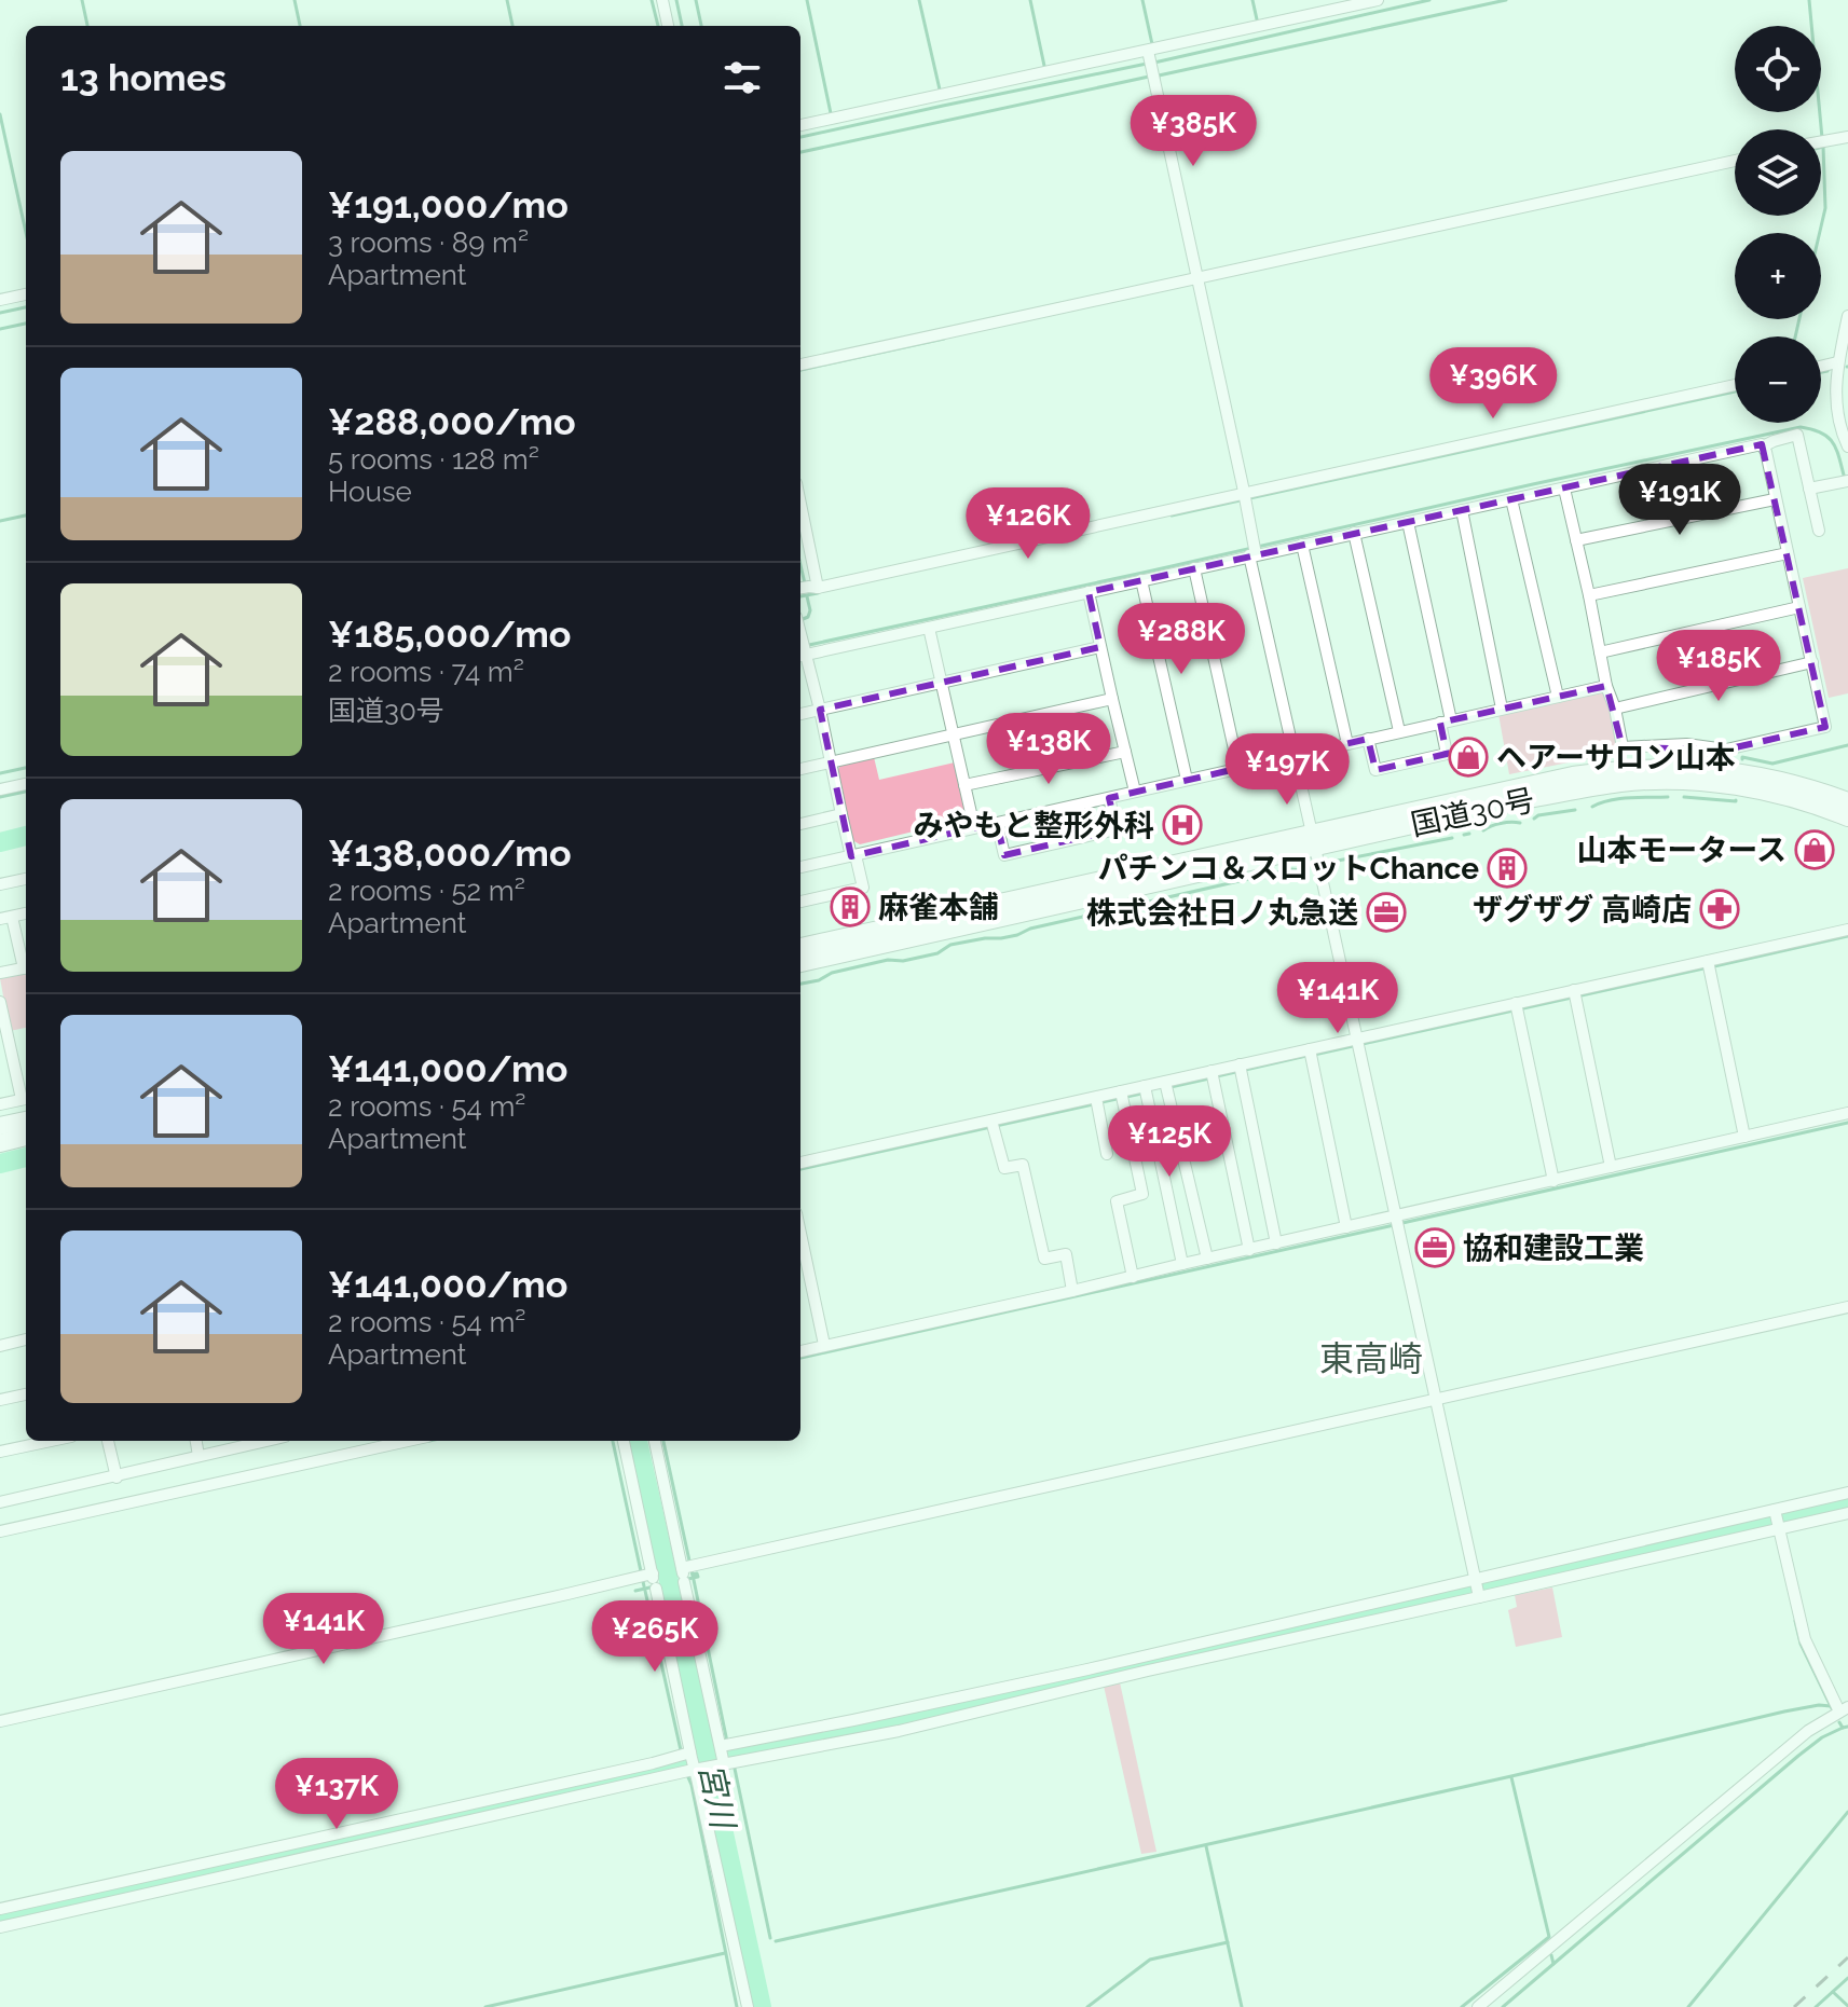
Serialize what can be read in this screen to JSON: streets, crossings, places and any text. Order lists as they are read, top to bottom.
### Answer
{
  "streets": {
    "highway": ["国道30号"]
  },
  "districts": ["東高崎"],
  "water": ["宮川"],
  "places": {
    "shop": ["ヘアーサロン山本", "山本モータース"],
    "hospital": ["みやもと整形外科"],
    "building": ["パチンコ＆スロットChance", "麻雀本舗"],
    "pharmacy": ["ザグザグ 高崎店"],
    "office": ["株式会社日ノ丸急送", "協和建設工業"]
  },
  "page": {
    "map_buttons": ["+", "−"],
    "heading": "13 homes",
    "price": [
      "¥385K",
      "¥396K",
      "¥191K",
      "¥126K",
      "¥288K",
      "¥185K",
      "¥138K",
      "¥197K",
      "¥141K",
      "¥125K",
      "¥141K",
      "¥265K",
      "¥137K"
    ],
    "list": [
      {
        "name": "¥191,000/mo",
        "note": "3 rooms · 89 m² · Apartment"
      },
      {
        "name": "¥288,000/mo",
        "note": "5 rooms · 128 m² · House"
      },
      {
        "name": "¥185,000/mo",
        "note": "2 rooms · 74 m² · 国道30号"
      },
      {
        "name": "¥138,000/mo",
        "note": "2 rooms · 52 m² · Apartment"
      },
      {
        "name": "¥141,000/mo",
        "note": "2 rooms · 54 m² · Apartment"
      },
      {
        "name": "¥141,000/mo",
        "note": "2 rooms · 54 m² · Apartment"
      }
    ]
  }
}
